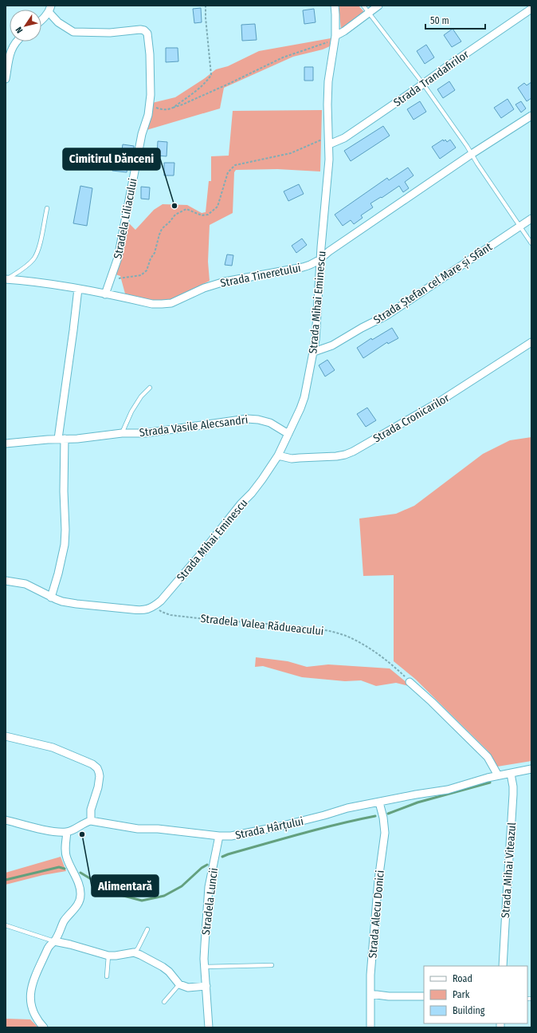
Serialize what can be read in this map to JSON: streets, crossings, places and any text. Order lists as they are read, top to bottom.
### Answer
{
  "streets": {
    "street": [
      "Strada Trandafirilor",
      "Stradela Liliacului",
      "Strada Tineretului",
      "Strada Ștefan cel Mare și Sfânt",
      "Strada Mihai Eminescu",
      "Strada Cronicarilor",
      "Strada Vasile Alecsandri",
      "Strada Hârțului",
      "Strada Mihai Viteazul",
      "Stradela Luncii",
      "Strada Alecu Donici"
    ],
    "path": ["Stradela Valea Rădueacului"]
  },
  "crossings": [
    ["Strada Trandafirilor", "Strada Mihai Eminescu"],
    ["Stradela Liliacului", "Strada Tineretului"],
    ["Strada Tineretului", "Strada Mihai Eminescu"],
    ["Strada Ștefan cel Mare și Sfânt", "Strada Mihai Eminescu"],
    ["Strada Mihai Eminescu", "Strada Cronicarilor"],
    ["Strada Mihai Eminescu", "Strada Vasile Alecsandri"],
    ["Strada Mihai Eminescu", "Stradela Valea Rădueacului"],
    ["Strada Hârțului", "Strada Mihai Viteazul"],
    ["Strada Hârțului", "Stradela Luncii"],
    ["Strada Hârțului", "Strada Alecu Donici"]
  ],
  "places": ["Cimitirul Dănceni", "Alimentară"],
  "legend": ["Road", "Park", "Building"],
  "scale_bar": "50 m",
  "north": "bottom left"
}
